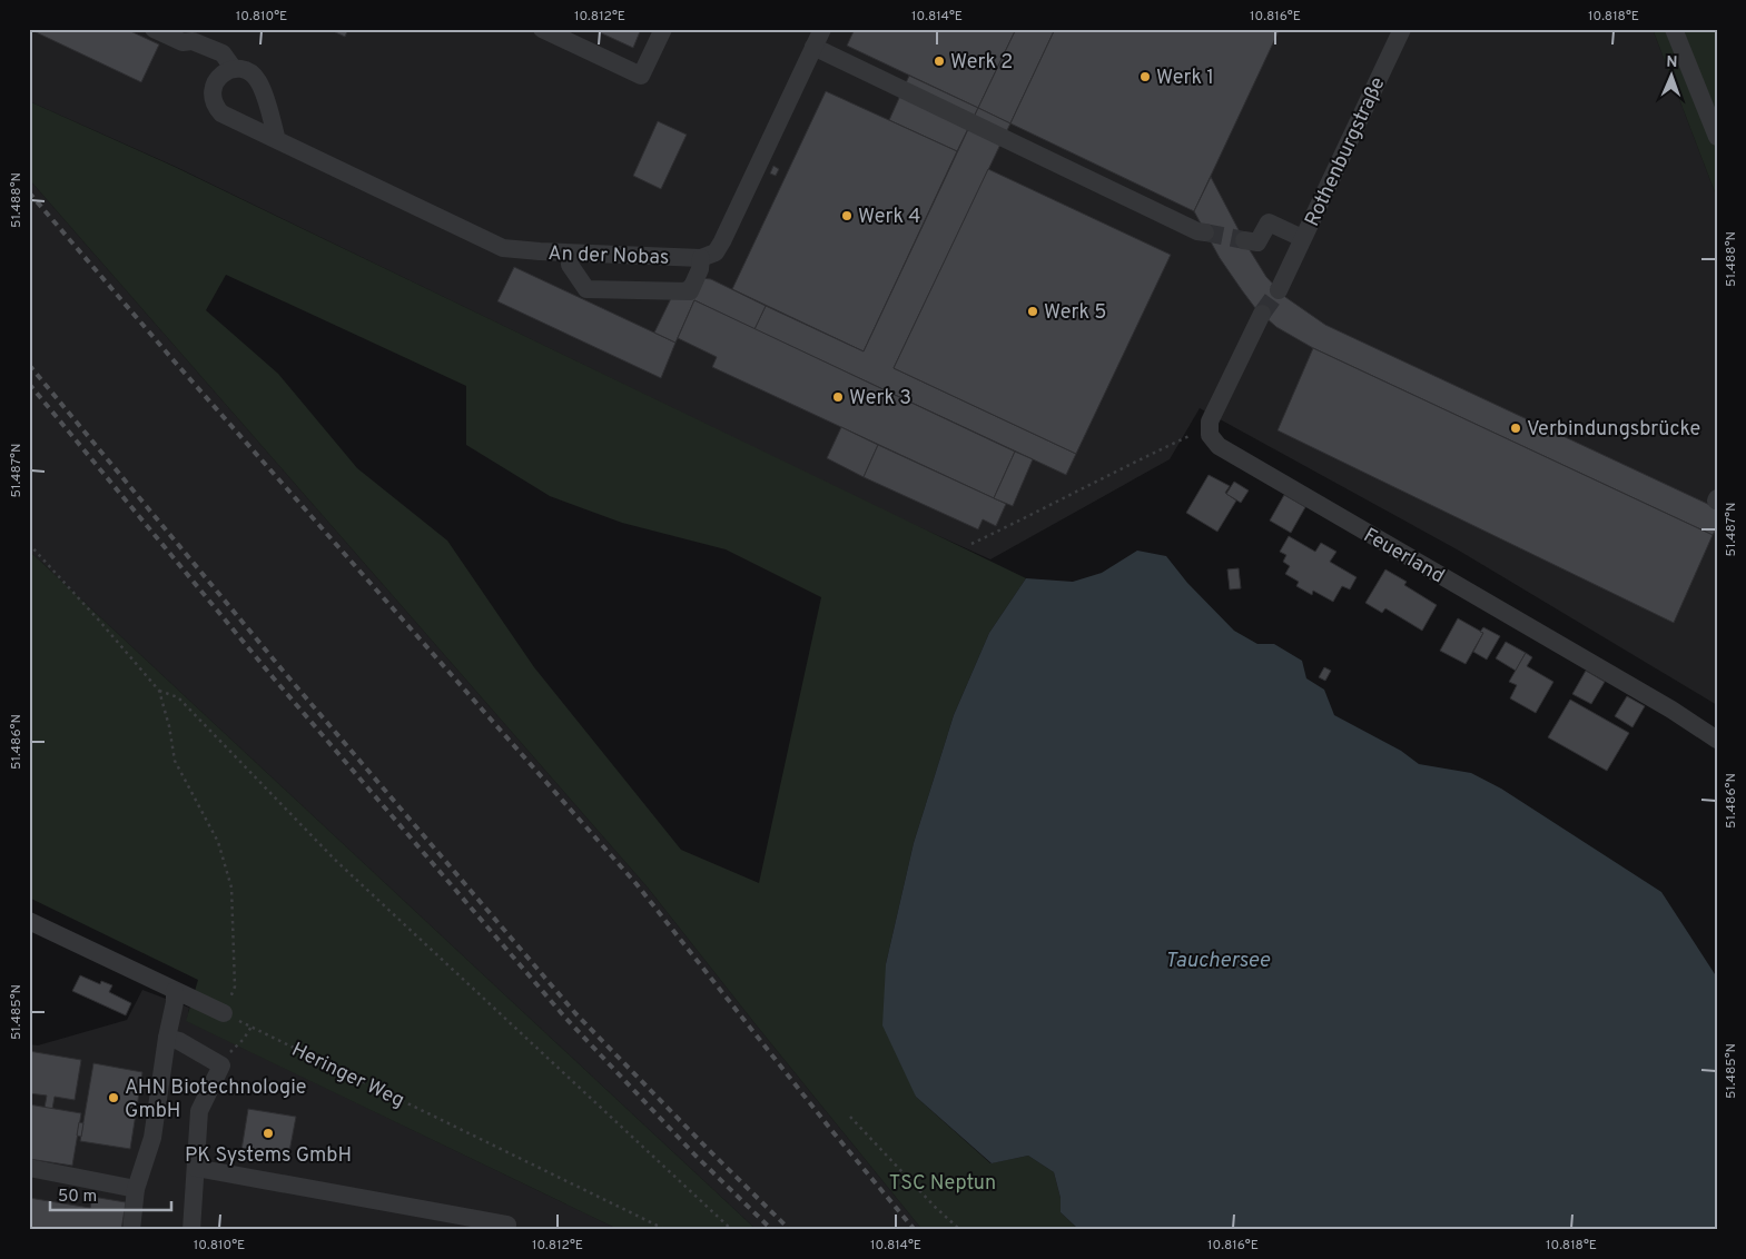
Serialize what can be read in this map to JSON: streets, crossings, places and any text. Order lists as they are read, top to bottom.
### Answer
{
  "streets": {
    "street": ["Rothenburgstraße", "An der Nobas", "Feuerland"],
    "path": ["Heringer Weg"]
  },
  "water": ["Tauchersee"],
  "parks": ["TSC Neptun"],
  "places": [
    "Werk 2",
    "Werk 1",
    "Werk 4",
    "Werk 5",
    "Werk 3",
    "Verbindungsbrücke",
    "AHN Biotechnologie GmbH",
    "PK Systems GmbH"
  ],
  "scale_bar": "50 m",
  "north": "top",
  "coordinates": [
    "10.810°E",
    "10.812°E",
    "10.814°E",
    "10.816°E",
    "10.818°E",
    "51.488°N",
    "51.487°N",
    "51.486°N",
    "51.485°N"
  ]
}
